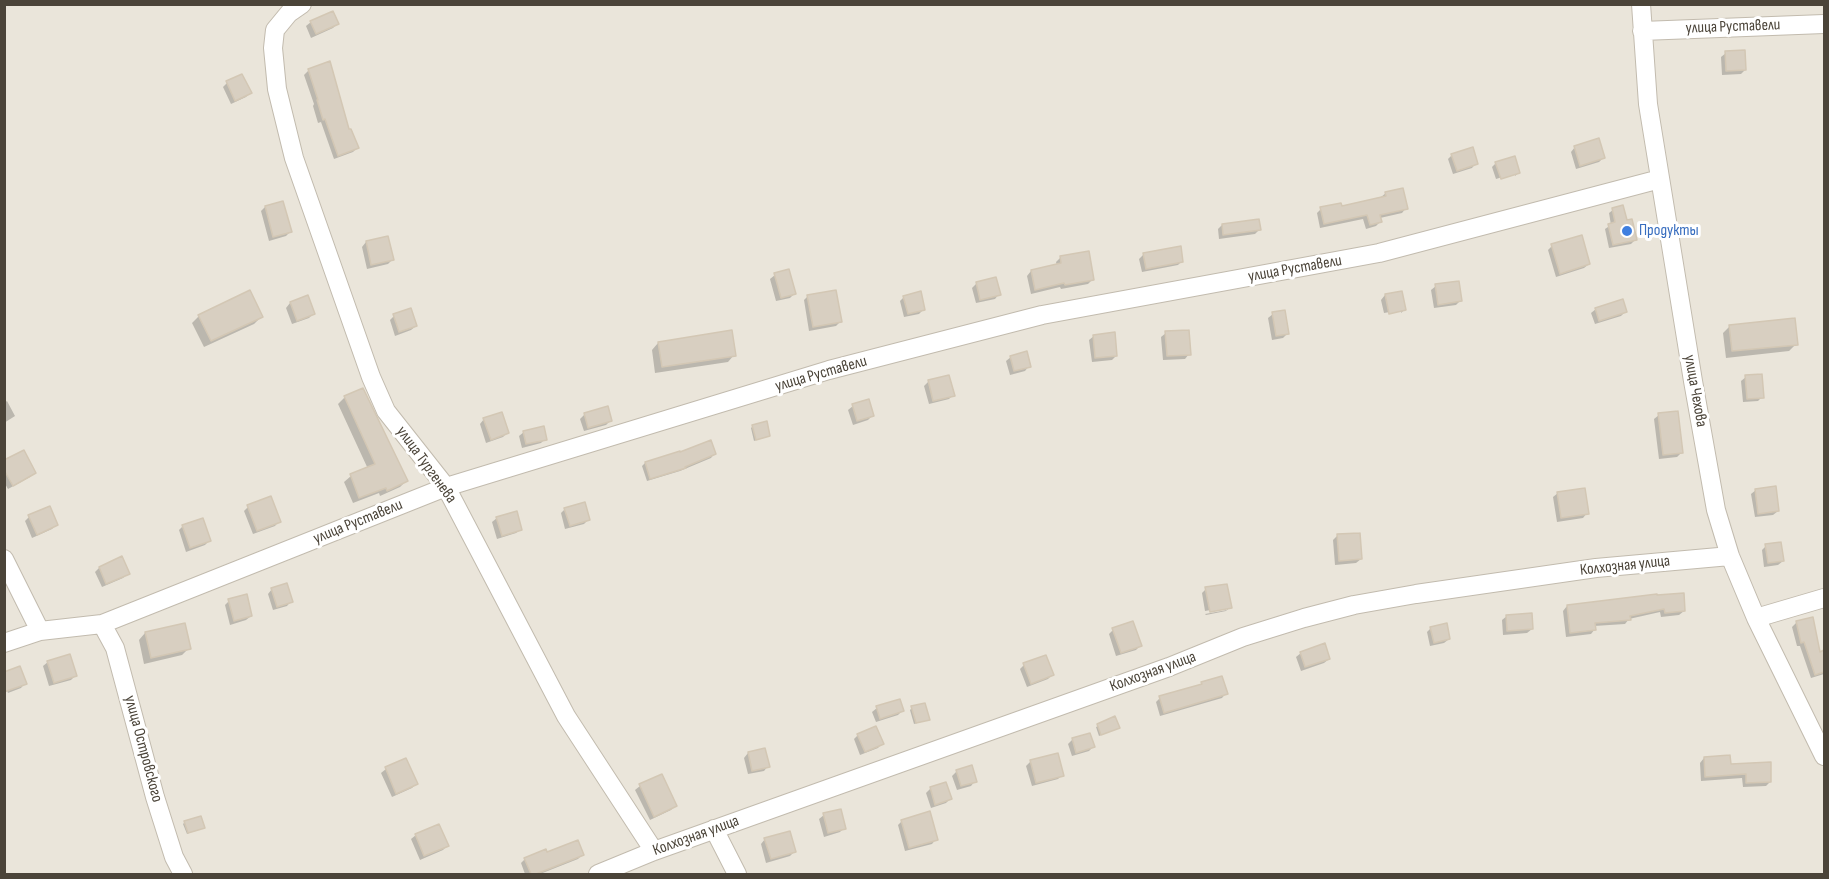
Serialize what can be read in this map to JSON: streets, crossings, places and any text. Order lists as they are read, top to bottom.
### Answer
{
  "streets": {
    "street": [
      "улица Руставели",
      "улица Чехова",
      "улица Тургенева",
      "Колхозная улица",
      "улица Островского"
    ]
  },
  "crossings": [
    ["улица Руставели", "улица Чехова"],
    ["улица Руставели", "улица Тургенева"],
    ["улица Руставели", "улица Островского"],
    ["улица Чехова", "Колхозная улица"],
    ["улица Тургенева", "Колхозная улица"]
  ],
  "places": ["Продукты"]
}
